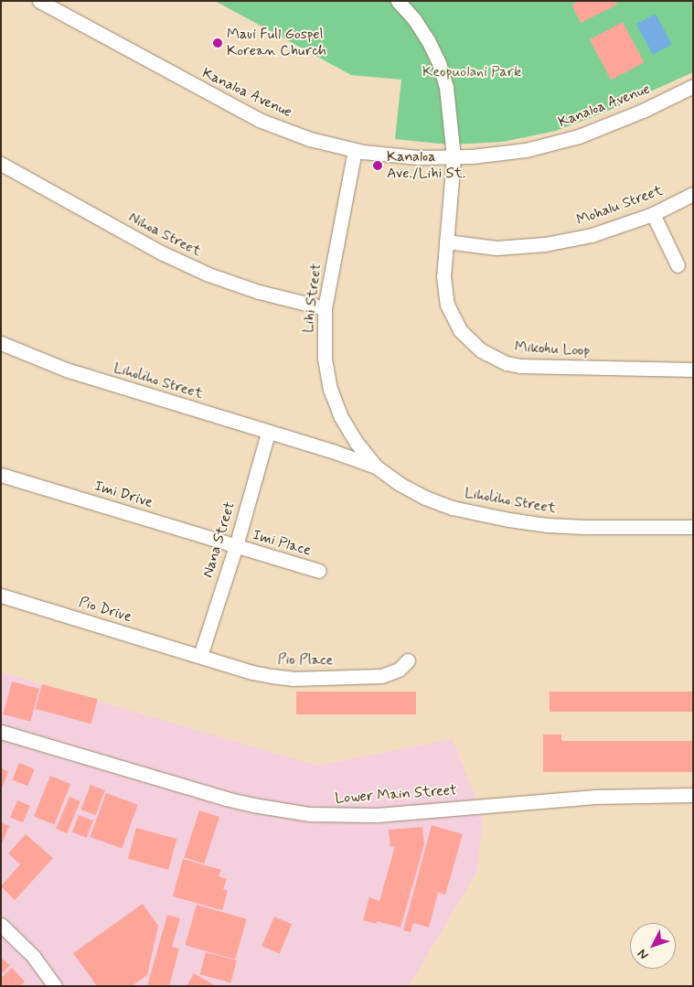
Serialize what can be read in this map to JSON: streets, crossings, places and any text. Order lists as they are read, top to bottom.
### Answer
{
  "streets": {
    "street": [
      "Kanaloa Avenue",
      "Mohalu Street",
      "Nihoa Street",
      "Lihi Street",
      "Mikohu Loop",
      "Liholiho Street",
      "Imi Drive",
      "Nana Street",
      "Imi Place",
      "Pio Drive",
      "Pio Place",
      "Lower Main Street"
    ]
  },
  "crossings": [
    ["Kanaloa Avenue", "Lihi Street"],
    ["Kanaloa Avenue", "Mikohu Loop"],
    ["Mohalu Street", "Mikohu Loop"],
    ["Nihoa Street", "Lihi Street"],
    ["Lihi Street", "Liholiho Street"],
    ["Liholiho Street", "Nana Street"],
    ["Imi Drive", "Nana Street"],
    ["Imi Drive", "Imi Place"],
    ["Nana Street", "Imi Place"],
    ["Nana Street", "Pio Drive"],
    ["Nana Street", "Pio Place"],
    ["Pio Drive", "Pio Place"]
  ],
  "parks": ["Keopuolani Park"],
  "places": ["Maui Full Gospel Korean Church", "Kanaloa Ave./Lihi St."],
  "north": "bottom left"
}
